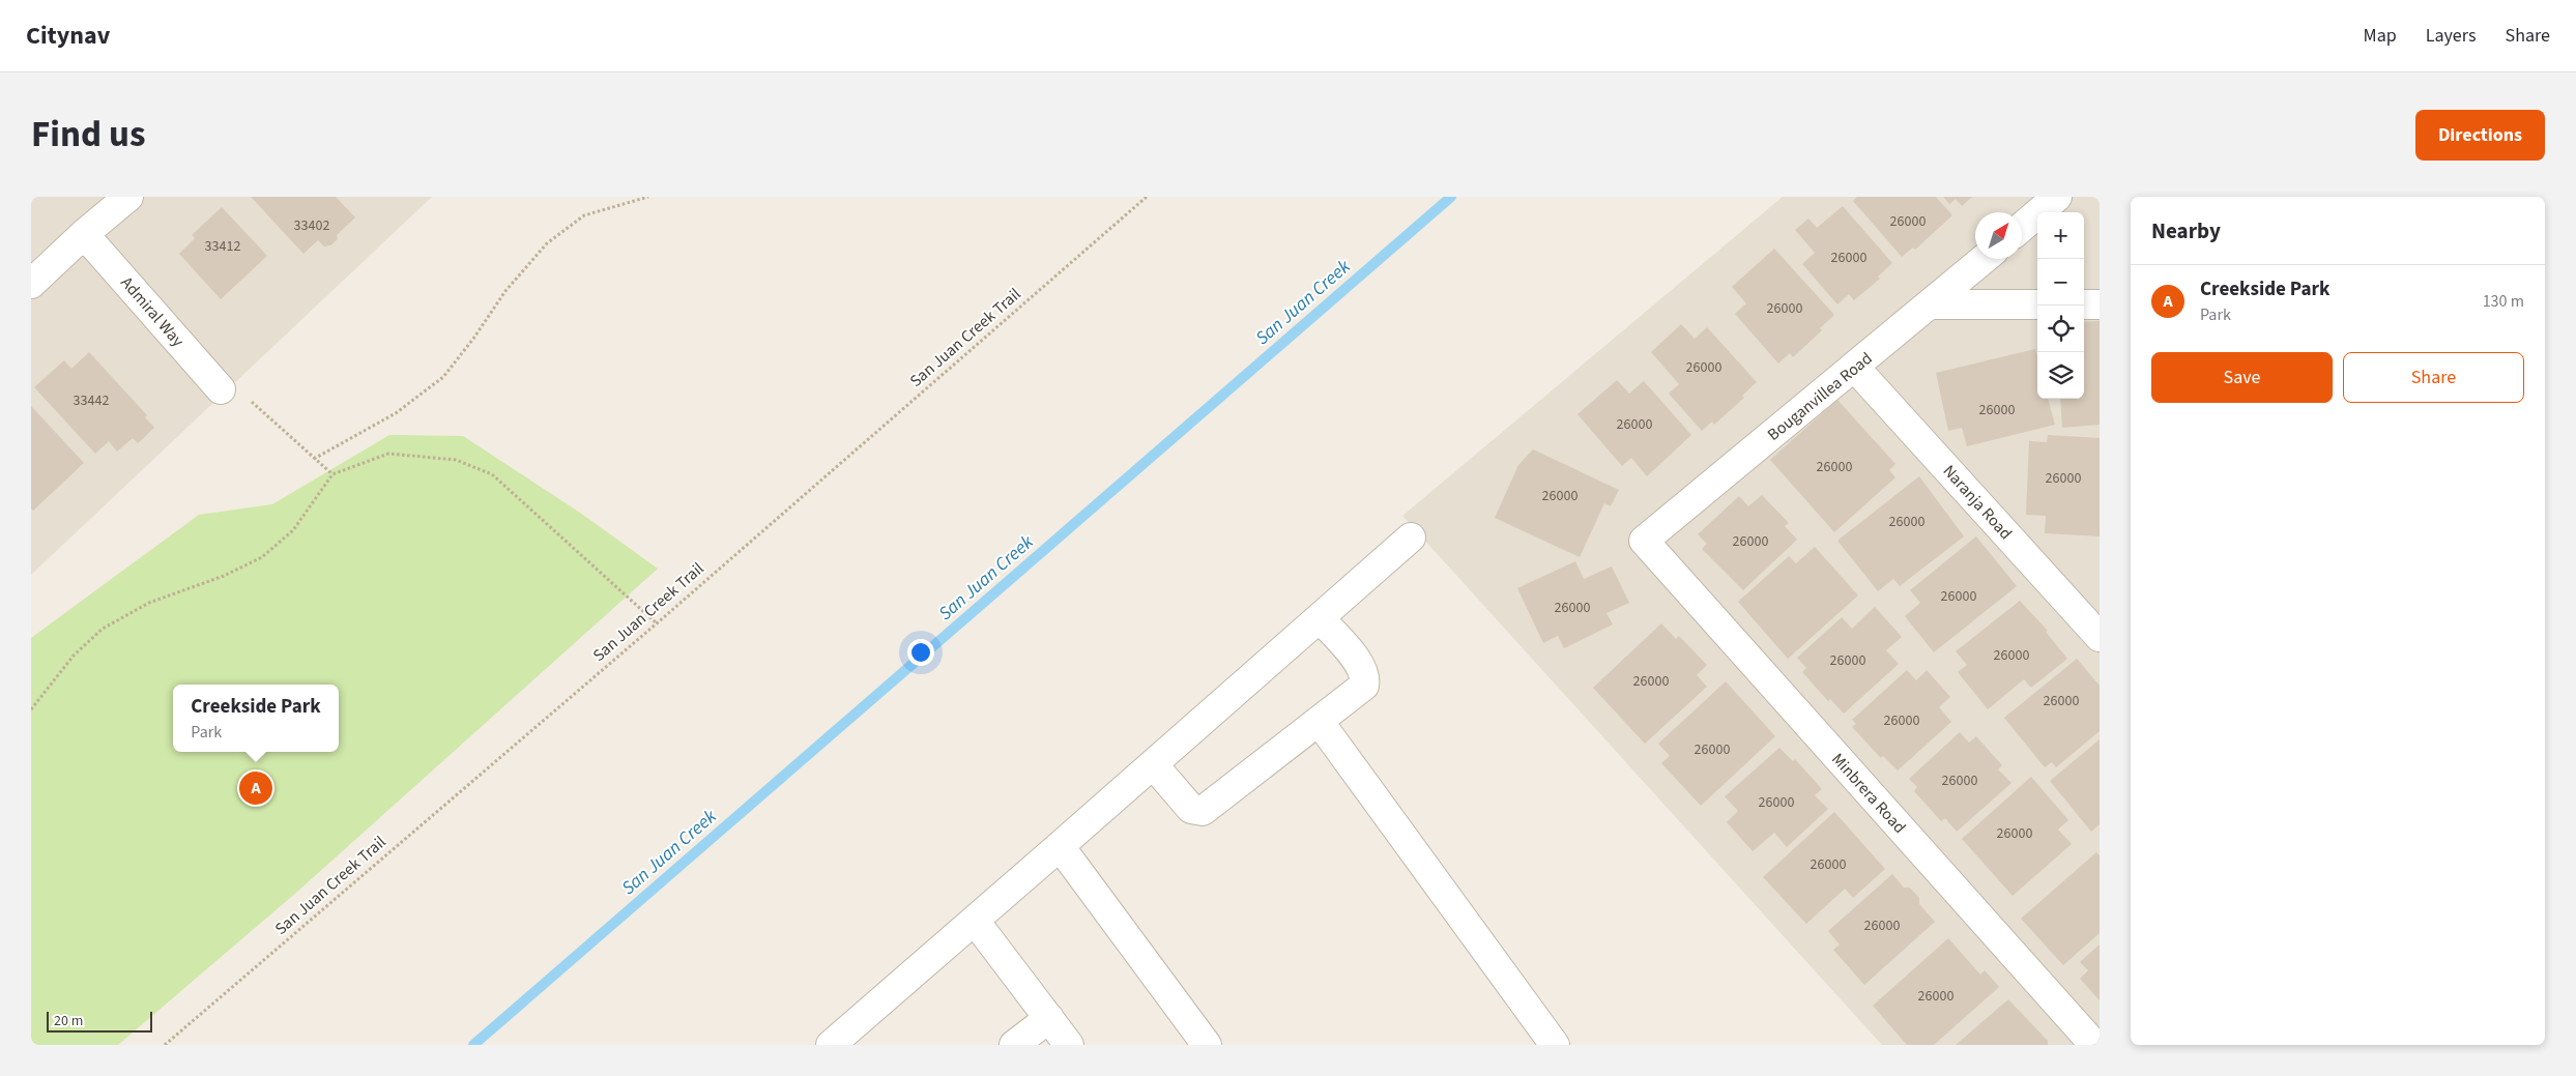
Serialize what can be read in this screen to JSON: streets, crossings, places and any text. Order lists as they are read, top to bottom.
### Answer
{
  "streets": {
    "street": [
      "Admiral Way",
      "Bouganvillea Road",
      "Naranja Road",
      "Minbrera Road"
    ],
    "path": ["San Juan Creek Trail"]
  },
  "crossings": [
    ["Bouganvillea Road", "Naranja Road"],
    ["Bouganvillea Road", "Minbrera Road"]
  ],
  "water": ["San Juan Creek"],
  "house_numbers": [
    "26000",
    "33402",
    "33412",
    "26000",
    "26000",
    "26000",
    "33442",
    "26000",
    "26000",
    "26000",
    "26000",
    "26000",
    "26000",
    "26000",
    "26000",
    "26000",
    "26000",
    "26000",
    "26000",
    "26000",
    "26000",
    "26000",
    "26000",
    "26000",
    "26000",
    "26000",
    "26000",
    "26000"
  ],
  "scale_bar": "20 m",
  "north": "top right",
  "page": {
    "header": "Citynav",
    "nav": ["Map", "Layers", "Share"],
    "title": "Find us",
    "buttons": [
      "Directions",
      ["Save", "Share"]
    ],
    "heading": "Nearby",
    "map_buttons": ["+", "−"],
    "list": [
      {
        "mark": "A",
        "name": "Creekside Park",
        "note": "Park",
        "value": "130 m"
      }
    ],
    "popup": ["Creekside Park", "Park"],
    "pins": "A",
    "scale": "20 m"
  }
}
